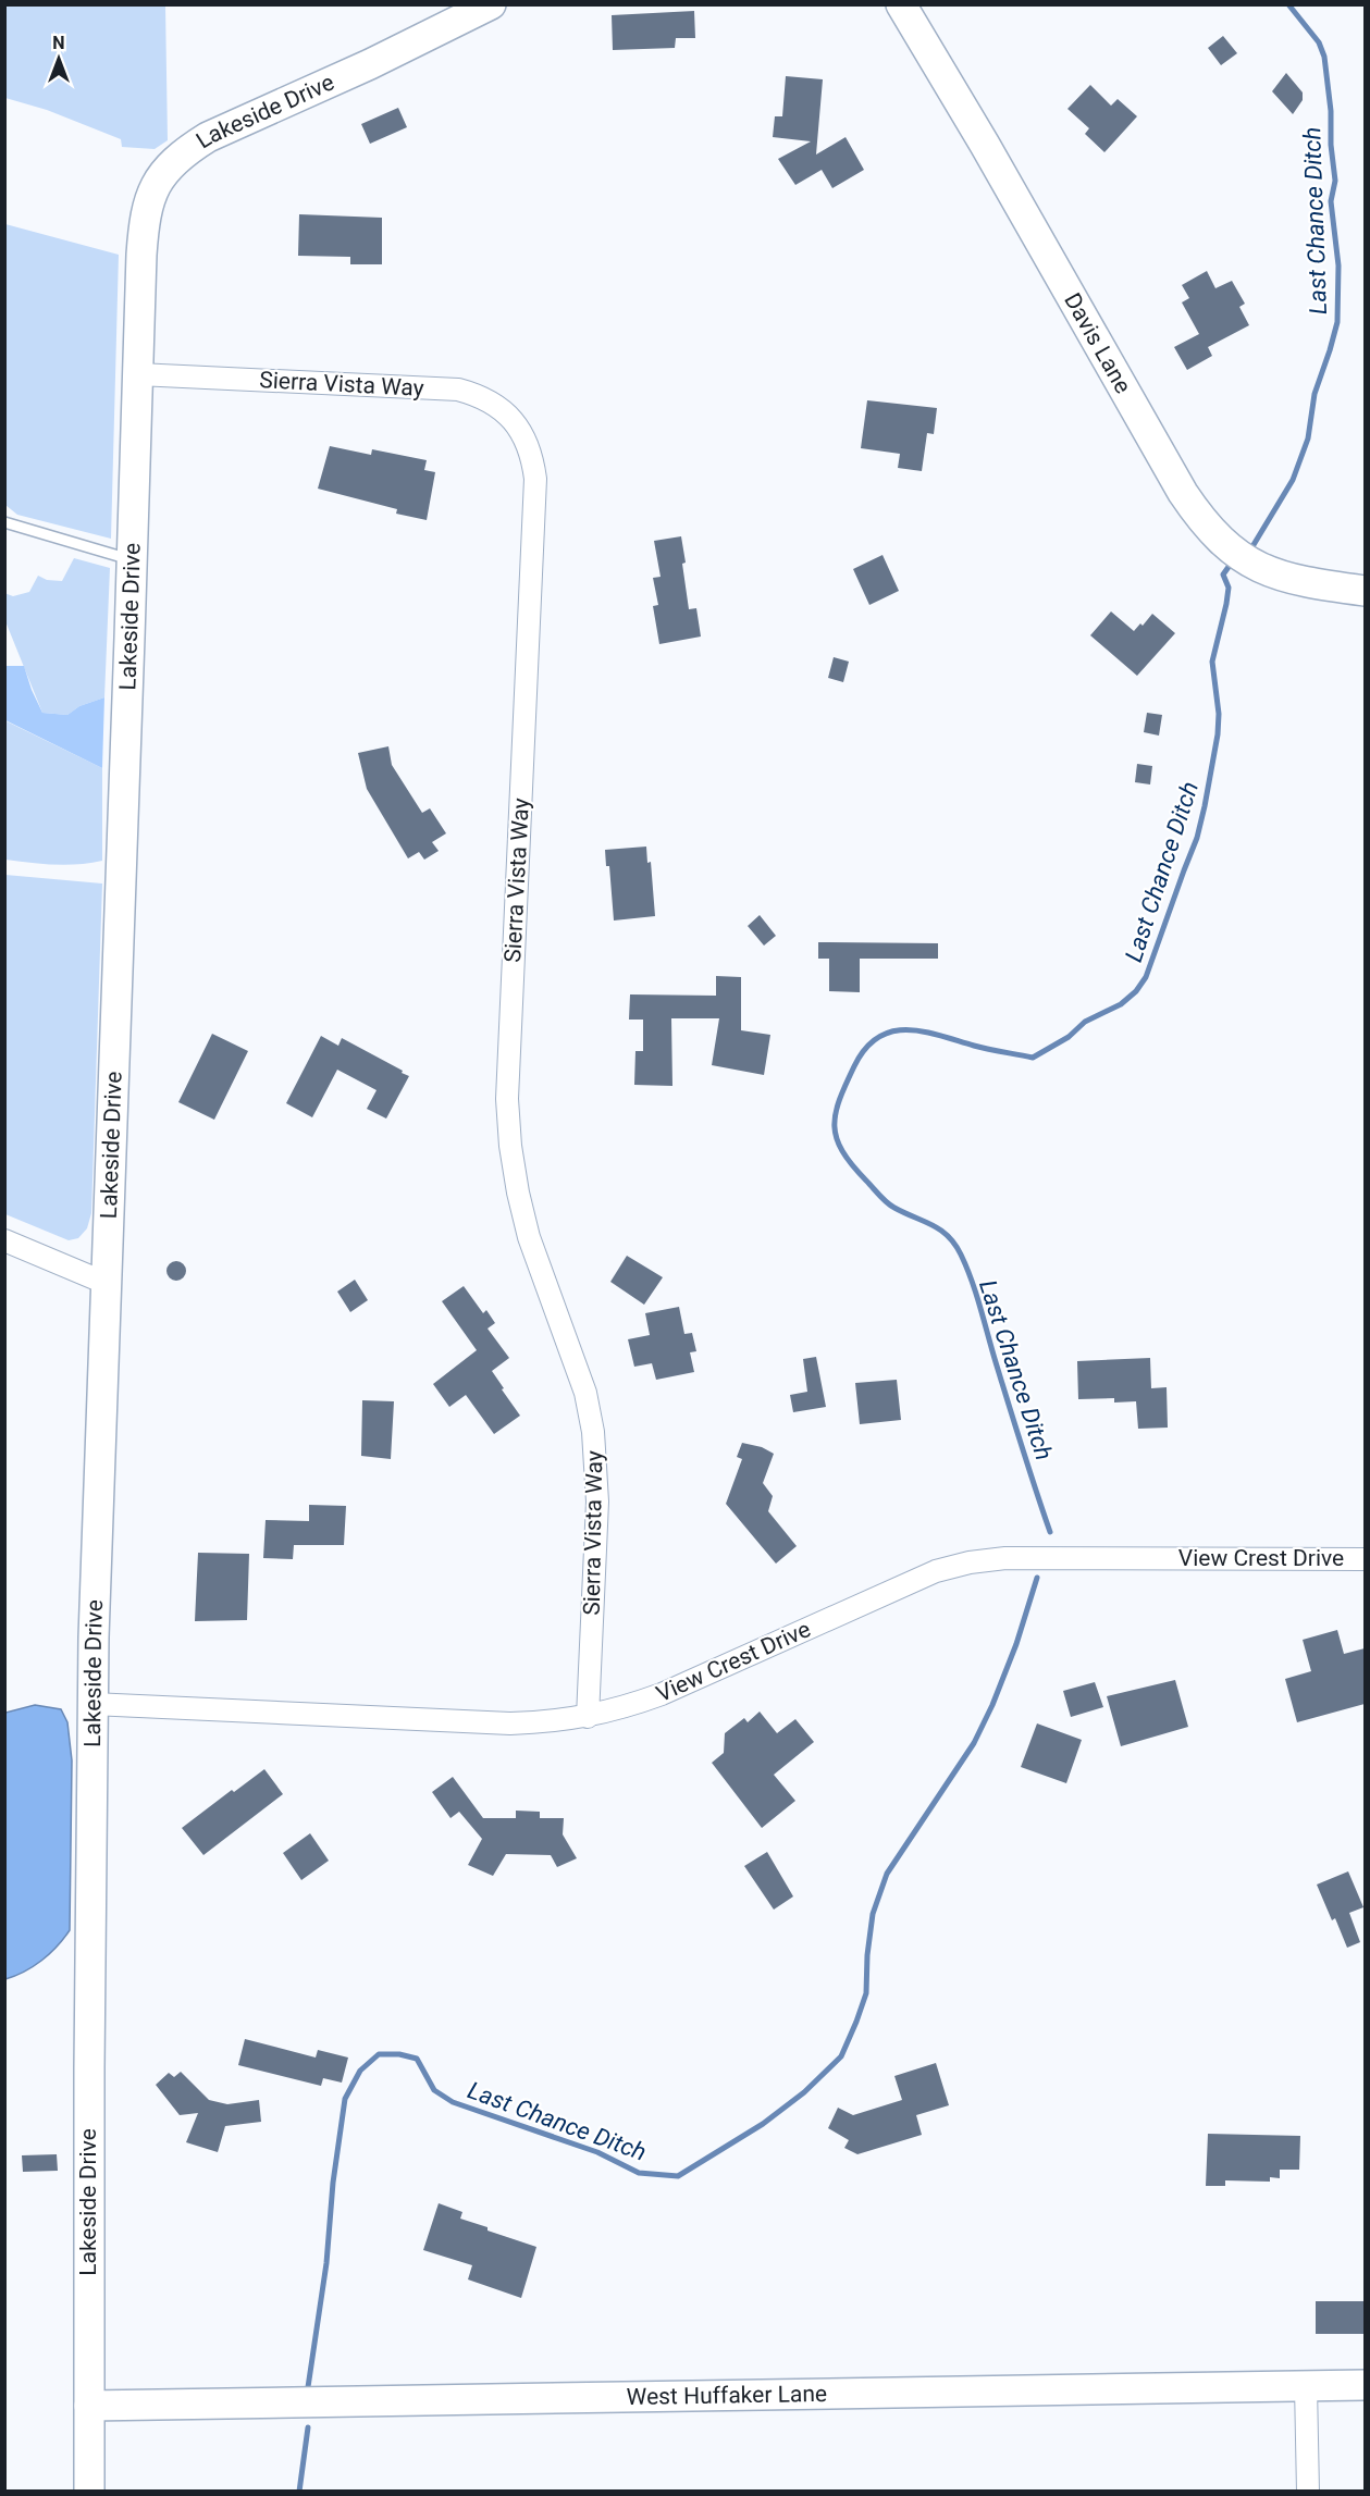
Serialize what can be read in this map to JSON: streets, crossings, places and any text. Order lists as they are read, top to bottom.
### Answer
{
  "streets": {
    "street": [
      "Lakeside Drive",
      "Davis Lane",
      "Sierra Vista Way",
      "View Crest Drive",
      "West Huffaker Lane"
    ]
  },
  "crossings": [
    ["Lakeside Drive", "Sierra Vista Way"],
    ["Lakeside Drive", "View Crest Drive"],
    ["Lakeside Drive", "West Huffaker Lane"],
    ["Sierra Vista Way", "View Crest Drive"]
  ],
  "water": ["Last Chance Ditch"],
  "north": "top"
}
